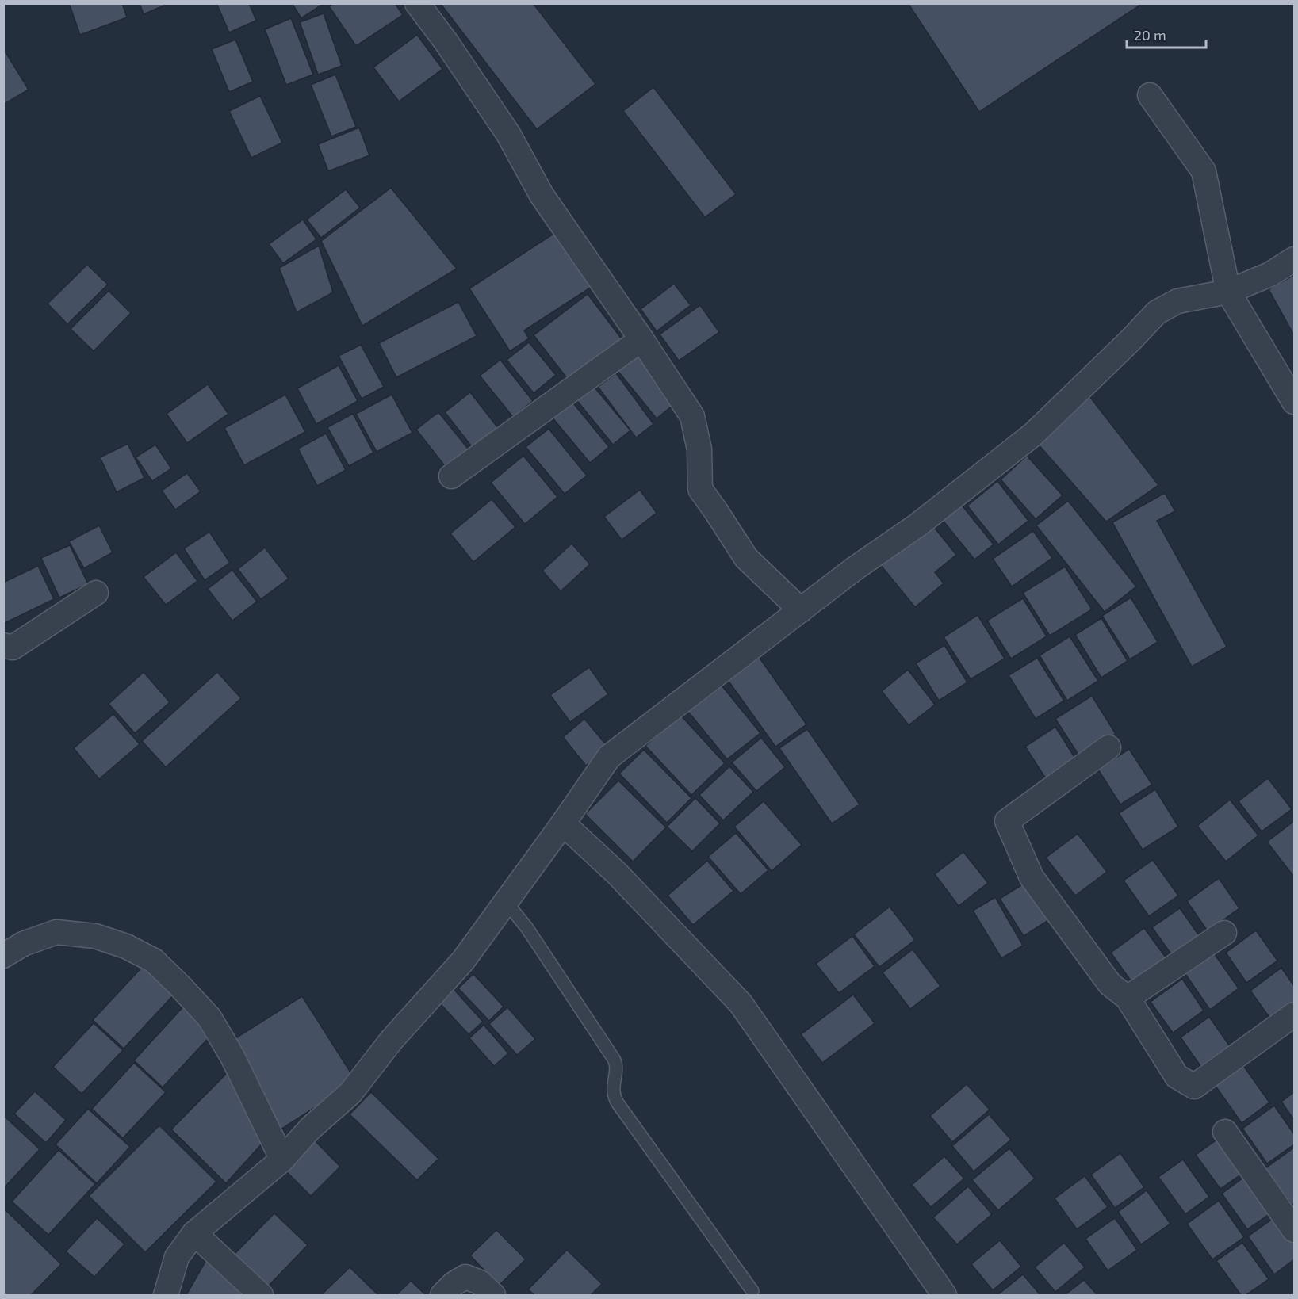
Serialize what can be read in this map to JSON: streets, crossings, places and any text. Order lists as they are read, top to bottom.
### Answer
{
  "scale_bar": "20 m"
}
